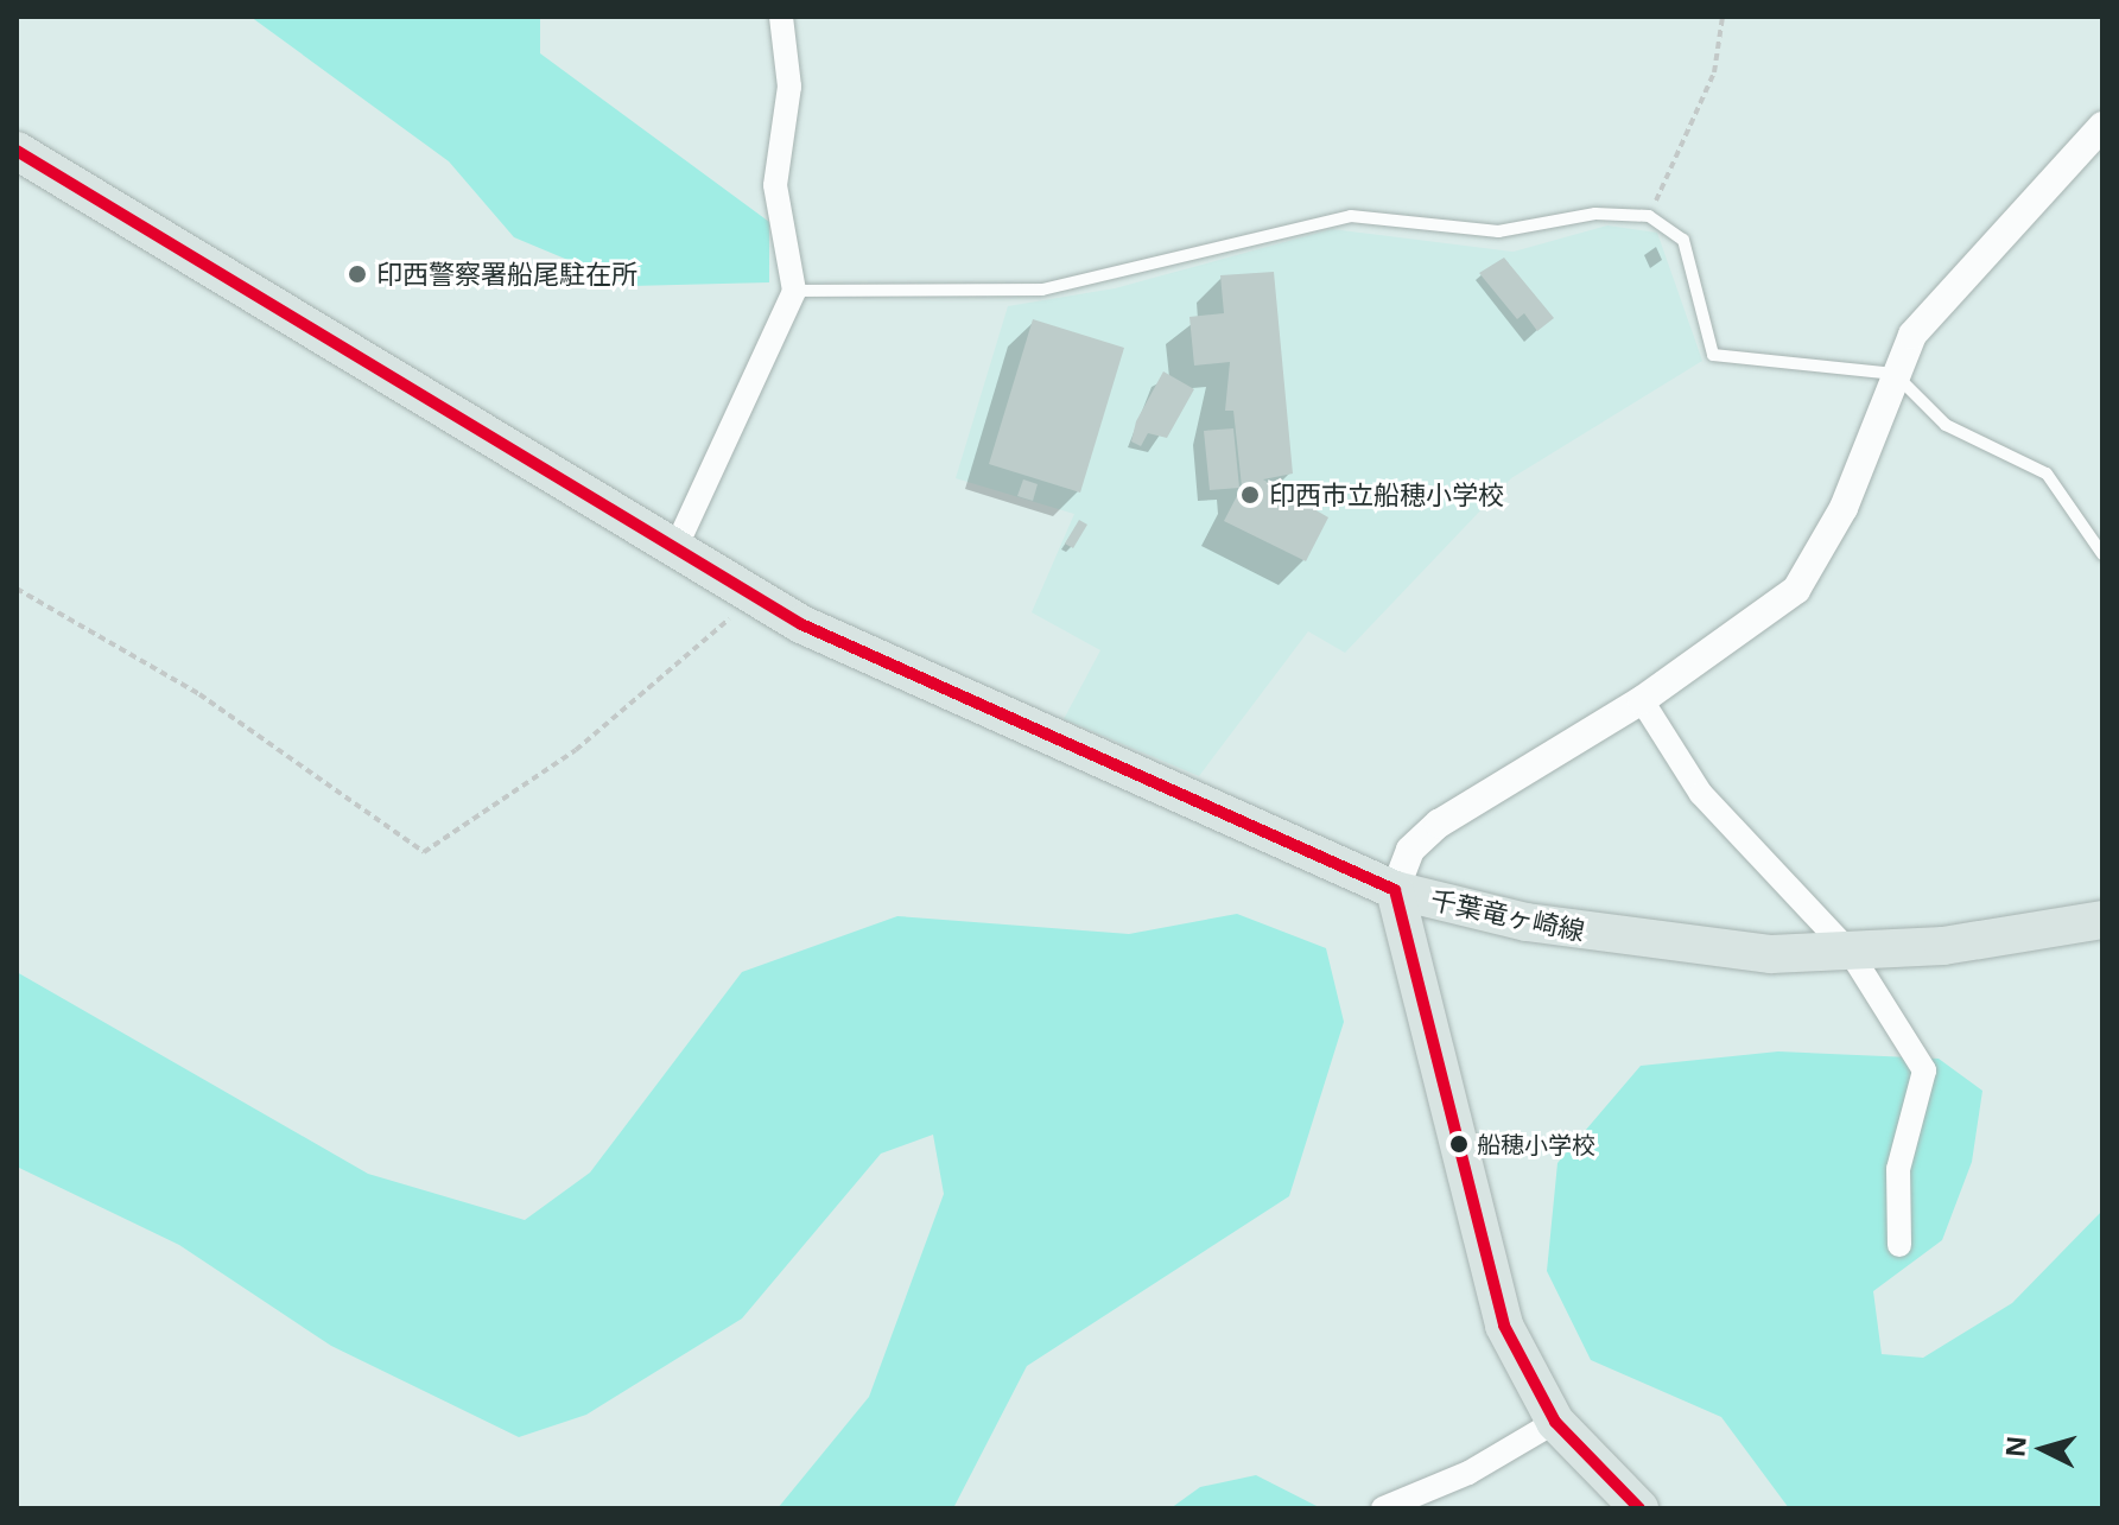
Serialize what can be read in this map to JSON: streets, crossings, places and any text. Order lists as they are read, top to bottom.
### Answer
{
  "streets": {
    "main road": ["千葉竜ヶ崎線"]
  },
  "places": ["印西警察署船尾駐在所", "印西市立船穂小学校", "船穂小学校"],
  "north": "left"
}
